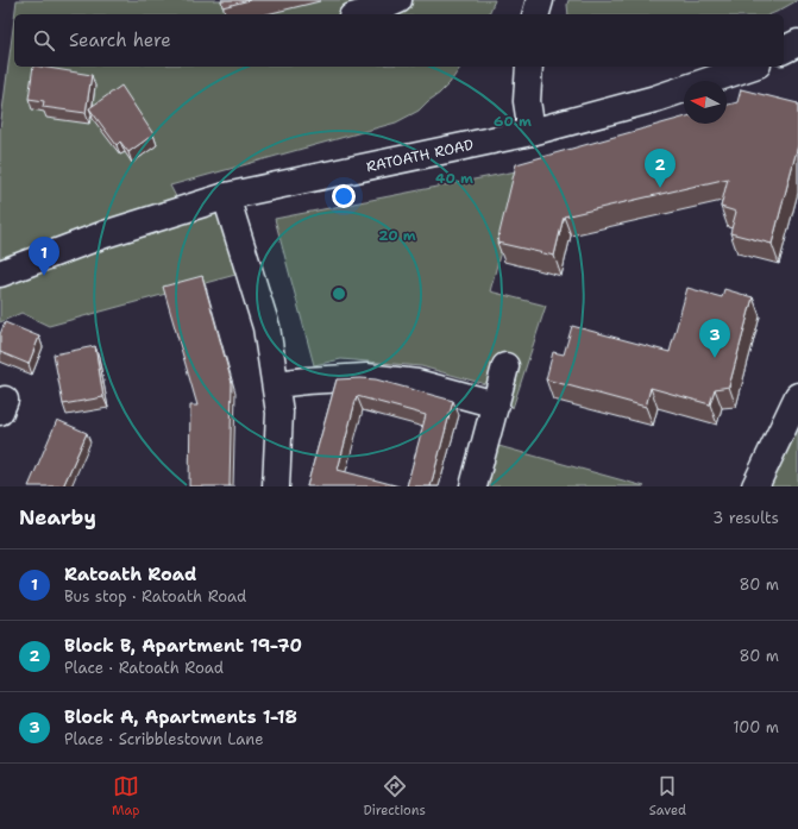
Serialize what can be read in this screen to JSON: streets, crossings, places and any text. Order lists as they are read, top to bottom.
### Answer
{
  "streets": {
    "street": ["RATOATH ROAD"]
  },
  "north": "left",
  "page": {
    "search": "Search here",
    "pins": ["2", "1", "3"],
    "heading": ["Nearby", "3 results"],
    "list": [
      {
        "mark": "1",
        "name": "Ratoath Road",
        "note": "Bus stop · Ratoath Road",
        "value": "80 m"
      },
      {
        "mark": "2",
        "name": "Block B, Apartment 19-70",
        "note": "Place · Ratoath Road",
        "value": "80 m"
      },
      {
        "mark": "3",
        "name": "Block A, Apartments 1-18",
        "note": "Place · Scribblestown Lane",
        "value": "100 m"
      }
    ],
    "nav": ["Map", "Directions", "Saved"]
  },
  "rings": ["60 m", "40 m", "20 m"]
}
